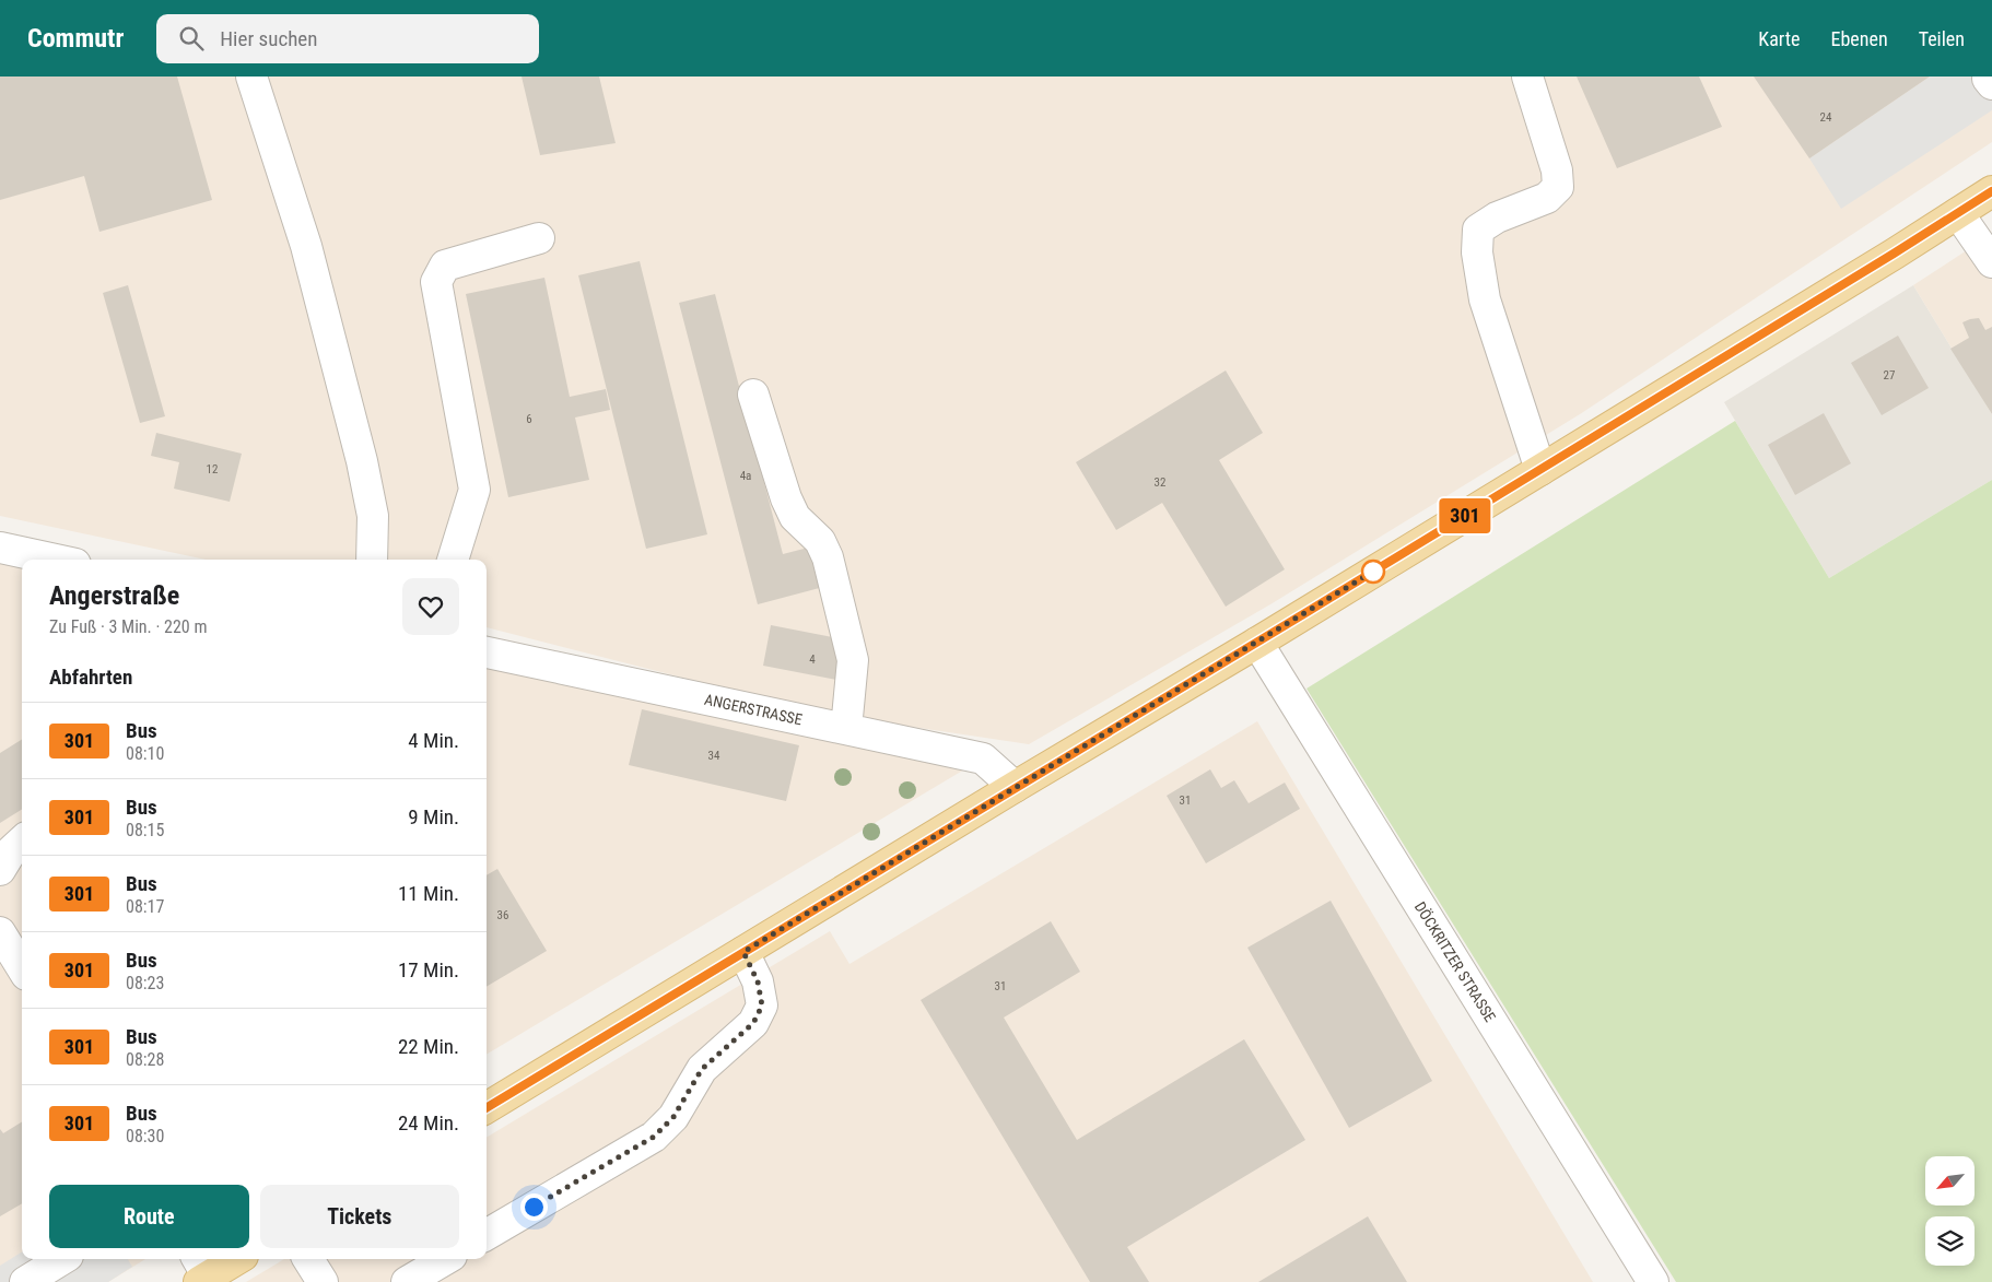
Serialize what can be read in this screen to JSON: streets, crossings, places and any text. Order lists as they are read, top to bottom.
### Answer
{
  "streets": {
    "street": ["ANGERSTRASSE", "DÖCKRITZER STRASSE"]
  },
  "lines": ["bus line 301"],
  "house_numbers": [
    "24",
    "27",
    "6",
    "12",
    "4a",
    "32",
    "4",
    "34",
    "31",
    "36",
    "31"
  ],
  "north": "bottom left",
  "page": {
    "header": "Commutr",
    "search": "Hier suchen",
    "nav": ["Karte", "Ebenen", "Teilen"],
    "on_map": "301",
    "heading": [
      ["Angerstraße", "Zu Fuß · 3 Min. · 220 m"],
      "Abfahrten"
    ],
    "list": [
      {
        "mark": "301",
        "name": "Bus",
        "note": "08:10",
        "value": "4 Min."
      },
      {
        "mark": "301",
        "name": "Bus",
        "note": "08:15",
        "value": "9 Min."
      },
      {
        "mark": "301",
        "name": "Bus",
        "note": "08:17",
        "value": "11 Min."
      },
      {
        "mark": "301",
        "name": "Bus",
        "note": "08:23",
        "value": "17 Min."
      },
      {
        "mark": "301",
        "name": "Bus",
        "note": "08:28",
        "value": "22 Min."
      },
      {
        "mark": "301",
        "name": "Bus",
        "note": "08:30",
        "value": "24 Min."
      }
    ],
    "buttons": ["Route", "Tickets"]
  }
}
